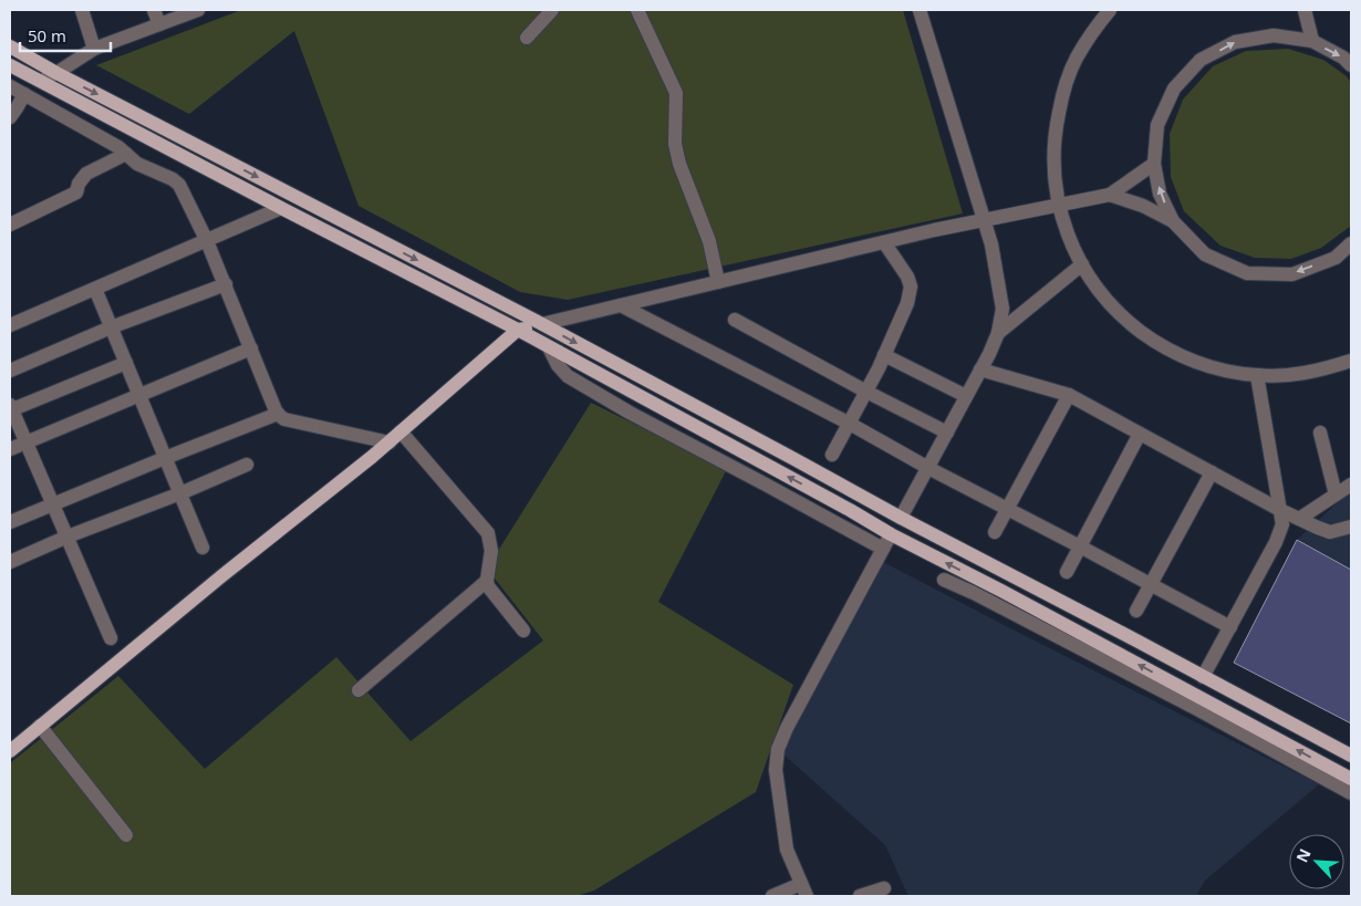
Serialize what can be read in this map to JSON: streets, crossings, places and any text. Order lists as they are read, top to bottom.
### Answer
{
  "scale_bar": "50 m",
  "north": "top left"
}
